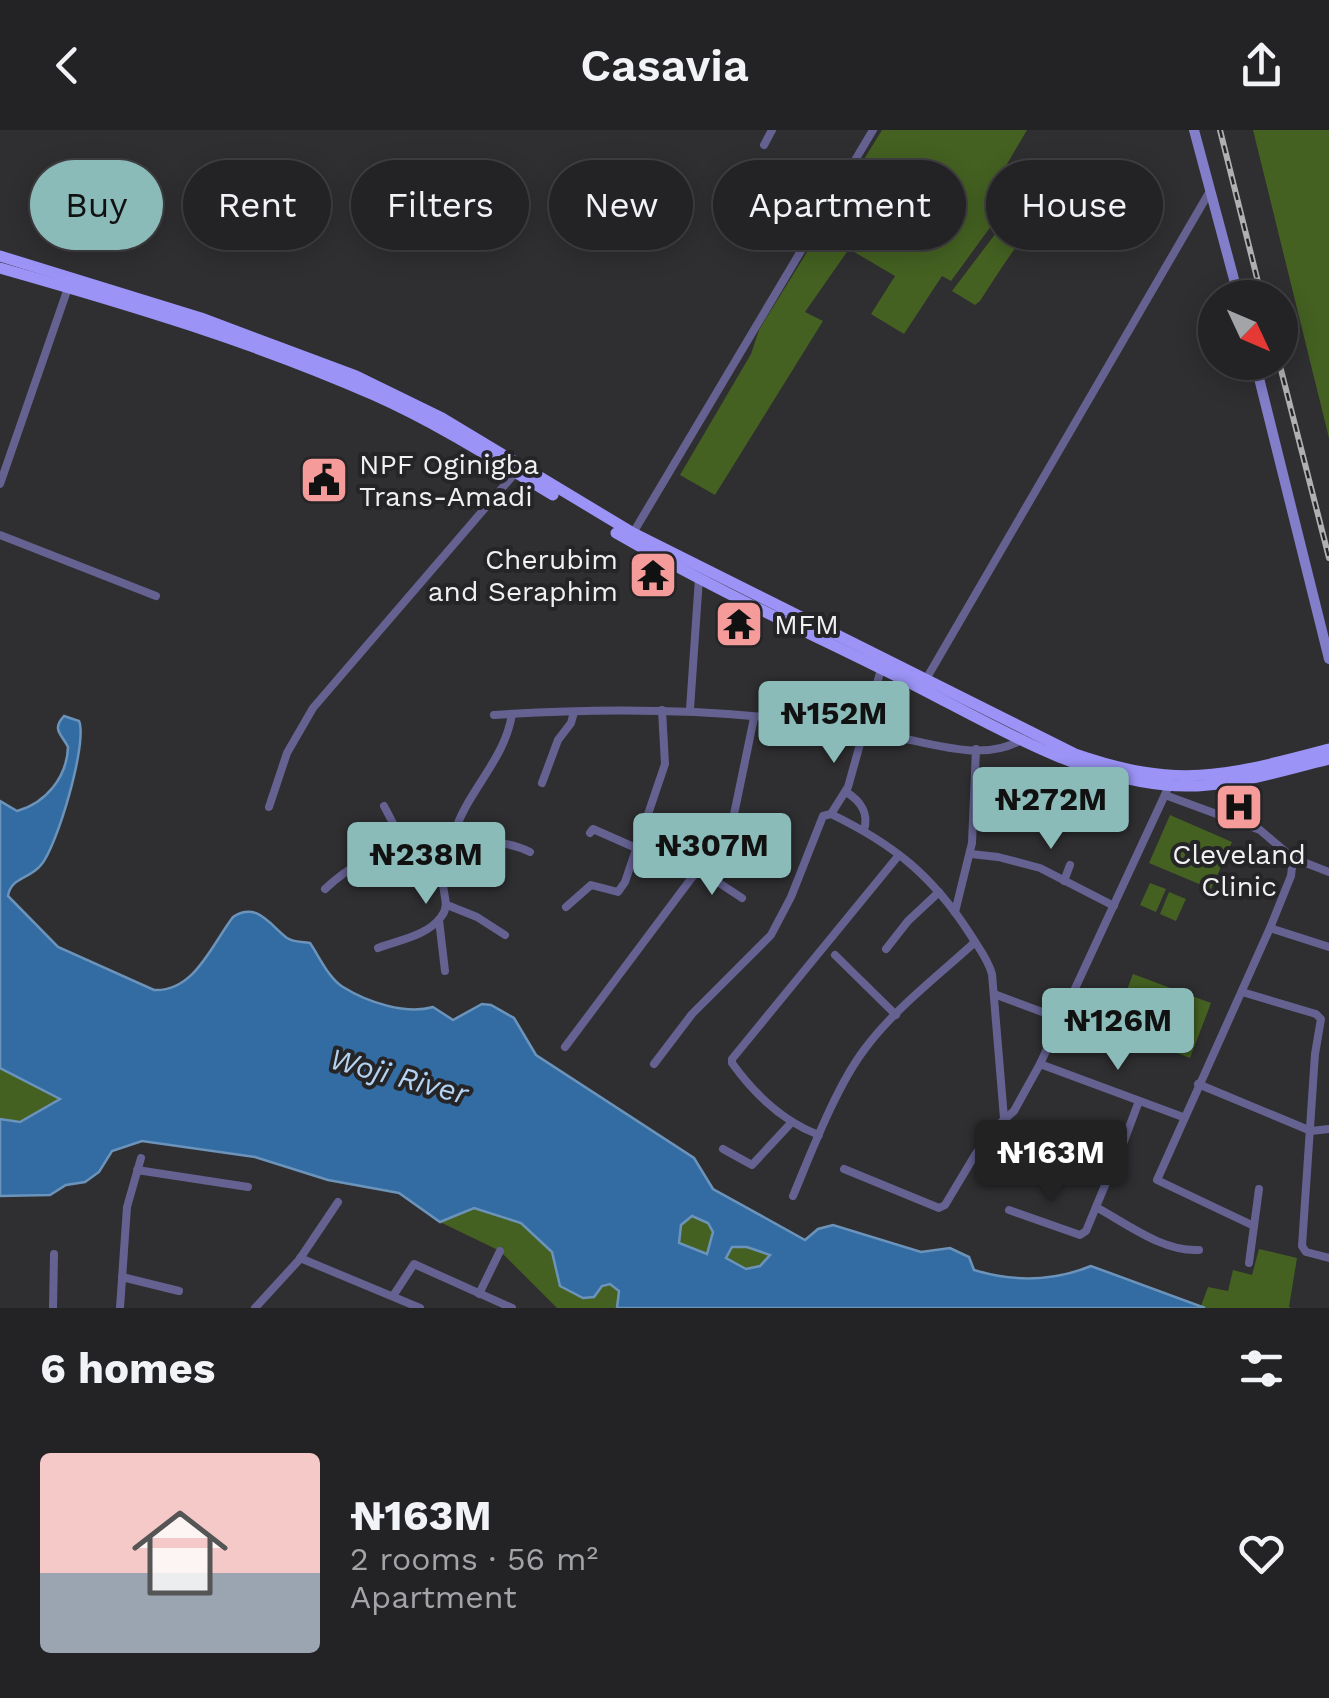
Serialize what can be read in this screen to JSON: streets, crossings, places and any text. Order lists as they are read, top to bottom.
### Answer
{
  "water": ["Woji River"],
  "places": {
    "public building": ["NPF Oginigba Trans-Amadi"],
    "temple": ["Cherubim and Seraphim", "MFM"],
    "hospital": ["Cleveland Clinic"]
  },
  "north": "bottom right",
  "page": {
    "header": "Casavia",
    "chip": [
      "Buy",
      "Rent",
      "Filters",
      "New",
      "Apartment",
      "House"
    ],
    "price": [
      "₦152M",
      "₦272M",
      "₦307M",
      "₦238M",
      "₦126M",
      "₦163M"
    ],
    "heading": "6 homes",
    "list": [
      {
        "name": "₦163M",
        "note": "2 rooms · 56 m² · Apartment"
      }
    ]
  }
}
